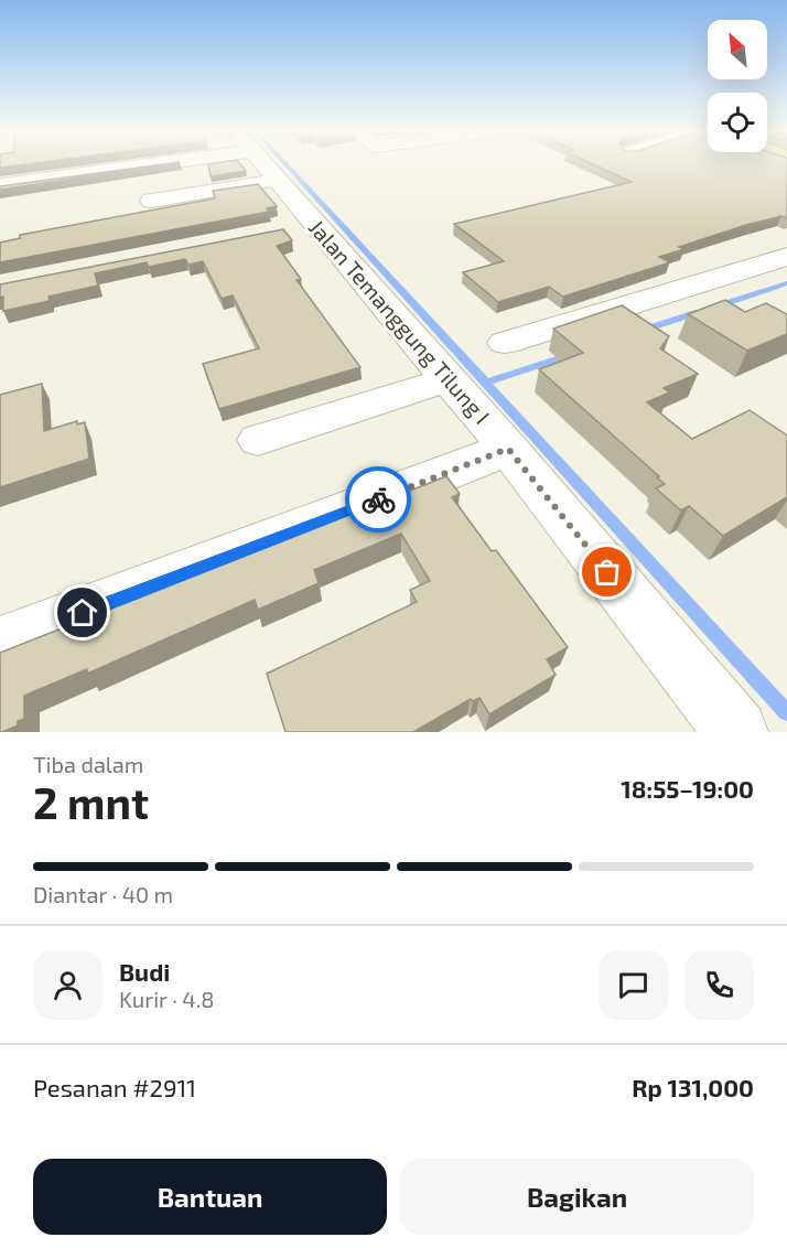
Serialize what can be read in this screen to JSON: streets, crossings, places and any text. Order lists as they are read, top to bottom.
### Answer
{
  "streets": {
    "street": ["Jalan Temanggung Tilung I"]
  },
  "north": "top left",
  "page": {
    "heading": ["2 mnt", "Tiba dalam", "18:55–19:00"],
    "panel": [
      "Budi",
      "Kurir · 4.8",
      "Pesanan #2911",
      "Rp 131,000"
    ],
    "bar": "Diantar · 40 m",
    "buttons": ["Bantuan", "Bagikan"]
  }
}
